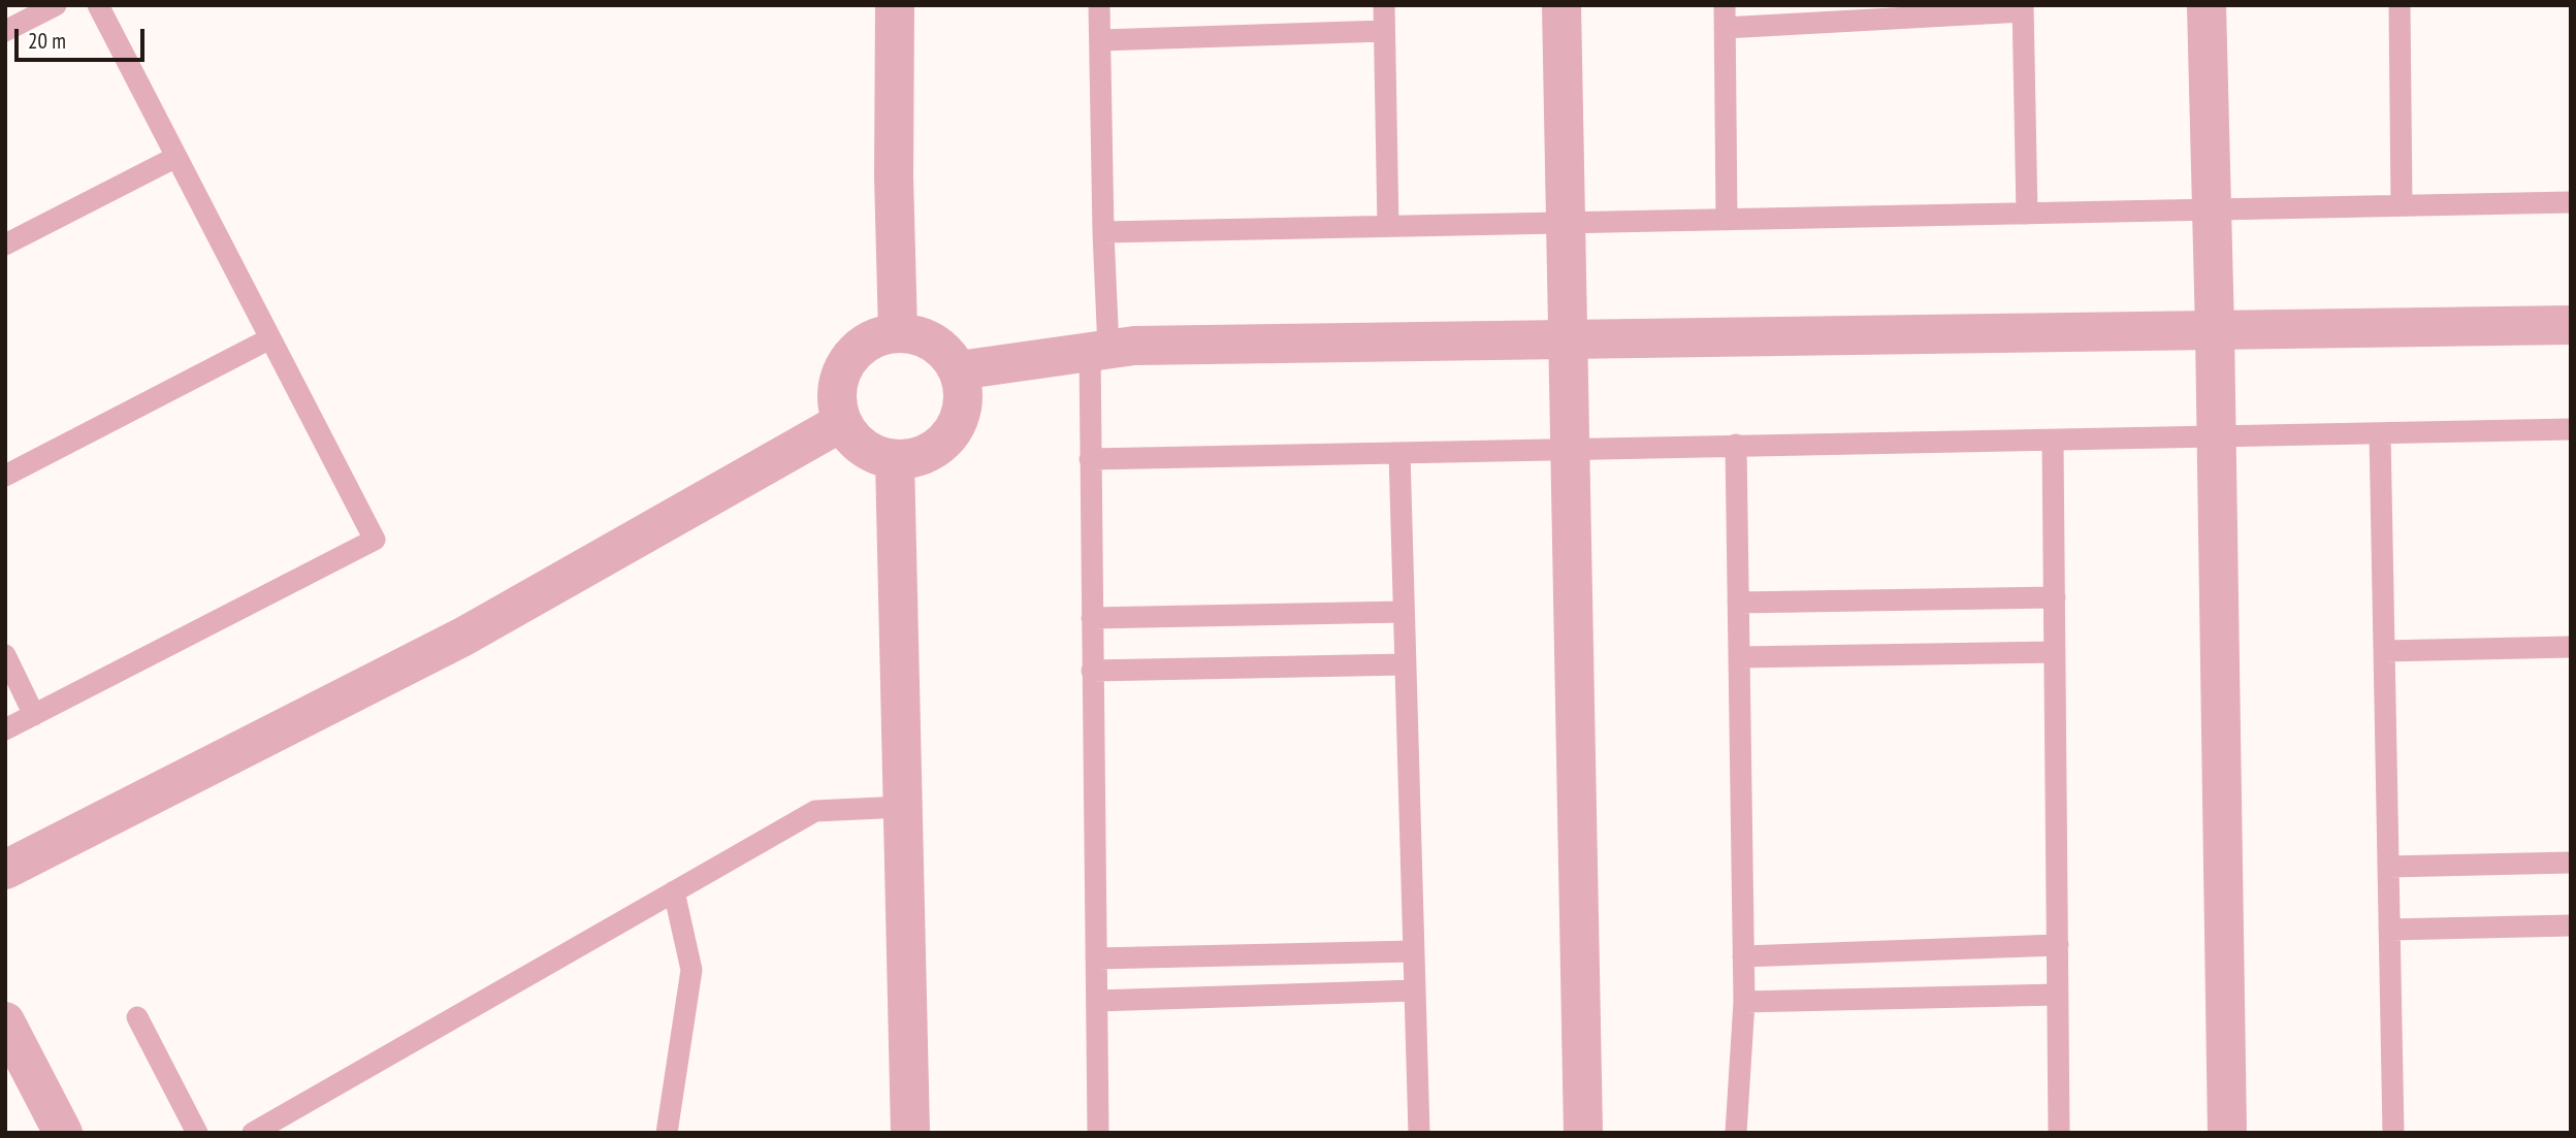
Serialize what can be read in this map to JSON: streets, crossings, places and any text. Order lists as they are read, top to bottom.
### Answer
{
  "scale_bar": "20 m"
}
